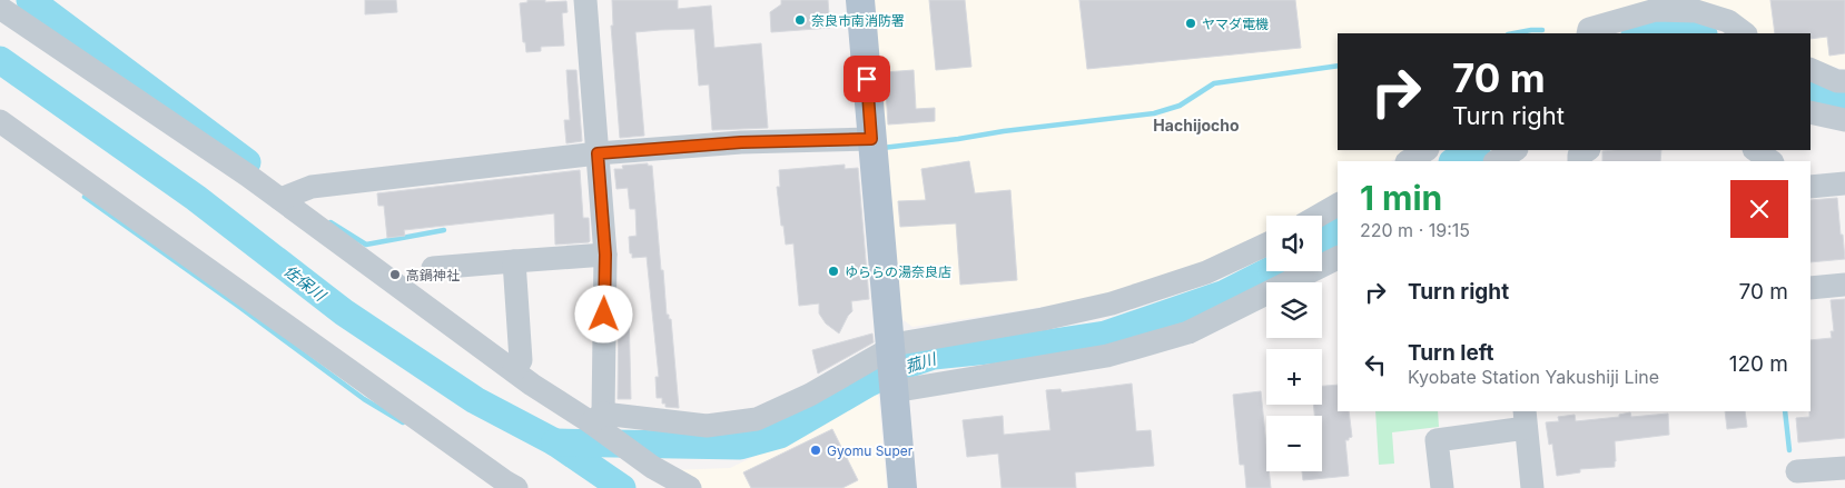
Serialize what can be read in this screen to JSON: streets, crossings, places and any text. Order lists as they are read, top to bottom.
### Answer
{
  "districts": ["Hachijocho"],
  "water": ["佐保川", "菰川"],
  "places": [
    "奈良市南消防署",
    "ヤマダ電機",
    "ゆららの湯奈良店",
    "高鍋神社",
    "Gyomu Super"
  ],
  "page": {
    "turn": ["70 m", "Turn right"],
    "heading": ["1 min", "220 m · 19:15"],
    "map_buttons": ["+", "−"],
    "list": [
      {
        "name": "Turn right",
        "value": "70 m"
      },
      {
        "name": "Turn left",
        "note": "Kyobate Station Yakushiji Line",
        "value": "120 m"
      }
    ]
  }
}
